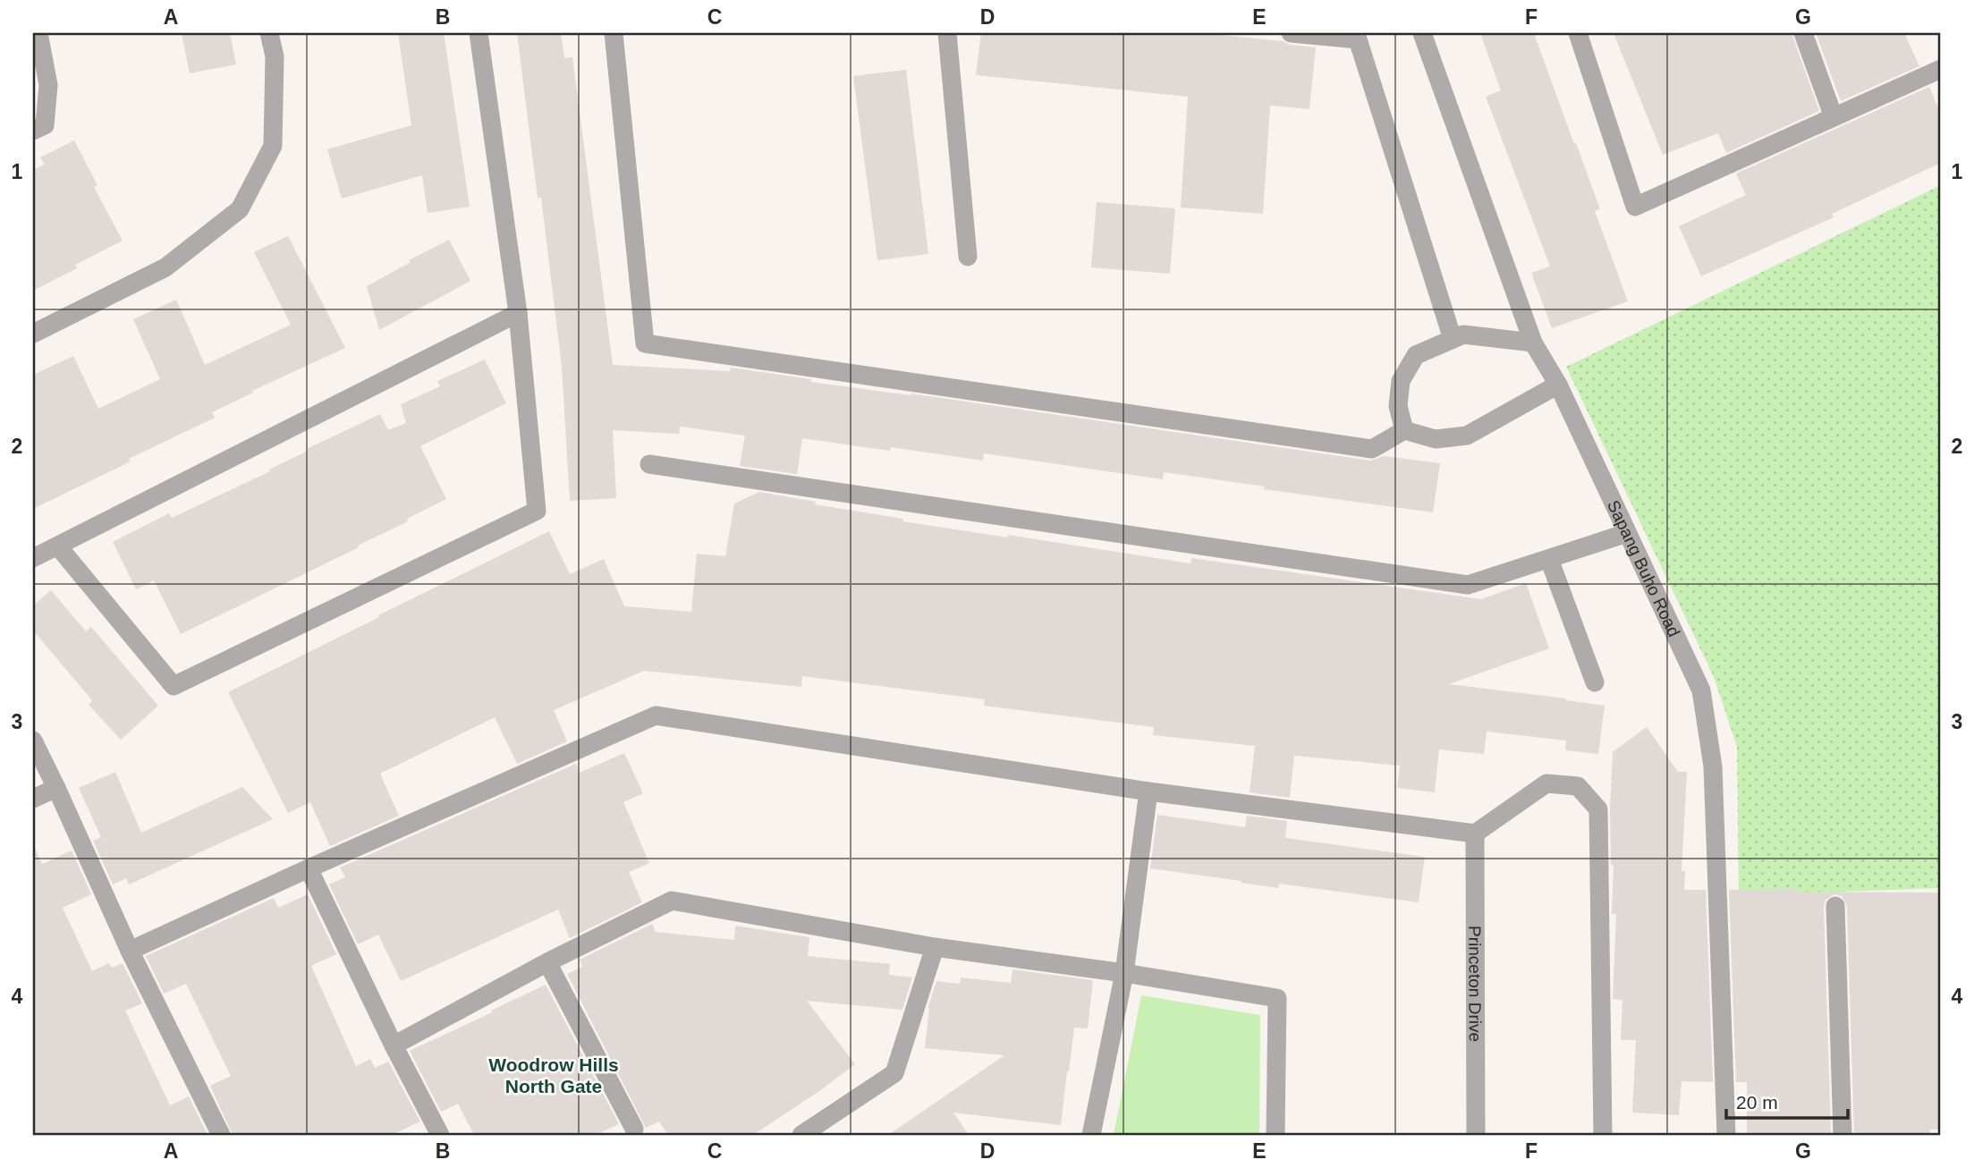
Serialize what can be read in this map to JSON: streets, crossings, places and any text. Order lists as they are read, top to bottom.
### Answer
{
  "streets": {
    "street": ["Sapang Buho Road", "Princeton Drive"]
  },
  "districts": ["Woodrow Hills North Gate"],
  "scale_bar": "20 m",
  "grid": {
    "columns": [
      "A",
      "B",
      "C",
      "D",
      "E",
      "F",
      "G"
    ],
    "rows": [
      "1",
      "2",
      "3",
      "4"
    ]
  }
}
